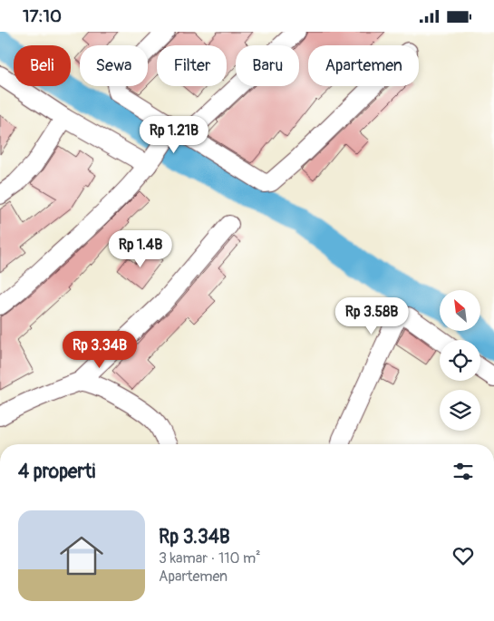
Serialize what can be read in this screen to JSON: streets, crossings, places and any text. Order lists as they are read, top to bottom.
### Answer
{
  "north": "top left",
  "page": {
    "status": "17:10",
    "chip": [
      "Beli",
      "Sewa",
      "Filter",
      "Baru",
      "Apartemen"
    ],
    "price": [
      "Rp 1.21B",
      "Rp 1.4B",
      "Rp 3.58B",
      "Rp 3.34B"
    ],
    "heading": "4 properti",
    "list": [
      {
        "name": "Rp 3.34B",
        "note": "3 kamar · 110 m² · Apartemen"
      }
    ]
  }
}
